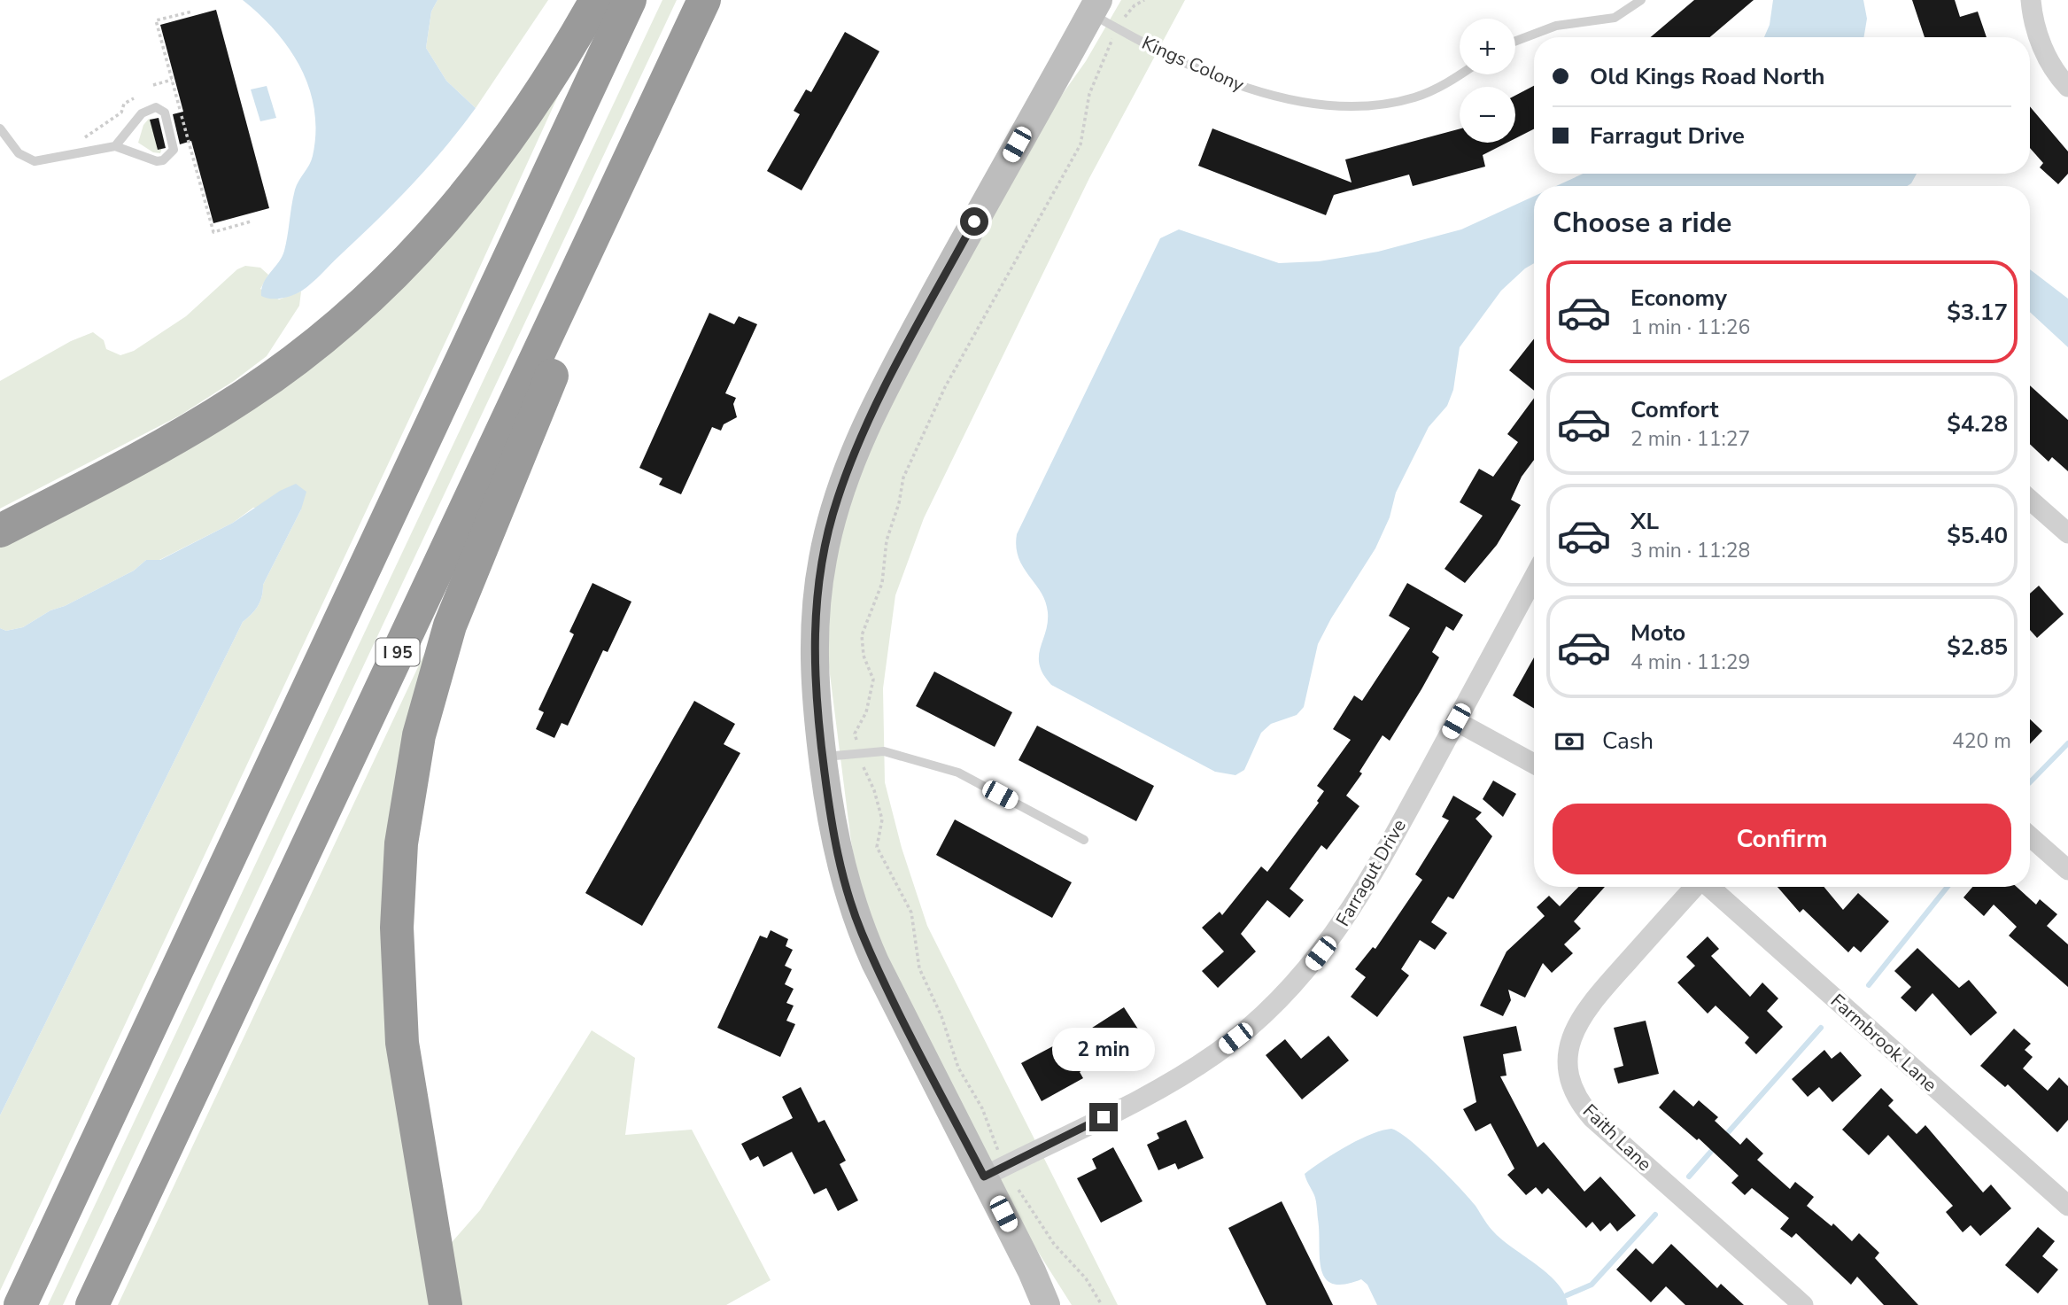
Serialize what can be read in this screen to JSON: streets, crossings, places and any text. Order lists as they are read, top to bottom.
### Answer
{
  "streets": {
    "highway": ["I 95"],
    "street": ["Farragut Drive", "Farmbrook Lane", "Faith Lane"],
    "lane": ["Kings Colony"]
  },
  "page": {
    "map_buttons": ["+", "−"],
    "banner": ["Old Kings Road North", "Farragut Drive"],
    "heading": "Choose a ride",
    "list": [
      {
        "name": "Economy",
        "note": "1 min · 11:26",
        "value": "$3.17"
      },
      {
        "name": "Comfort",
        "note": "2 min · 11:27",
        "value": "$4.28"
      },
      {
        "name": "XL",
        "note": "3 min · 11:28",
        "value": "$5.40"
      },
      {
        "name": "Moto",
        "note": "4 min · 11:29",
        "value": "$2.85"
      }
    ],
    "pay": ["Cash", "420 m"],
    "buttons": "Confirm",
    "bubble": "2 min"
  }
}
